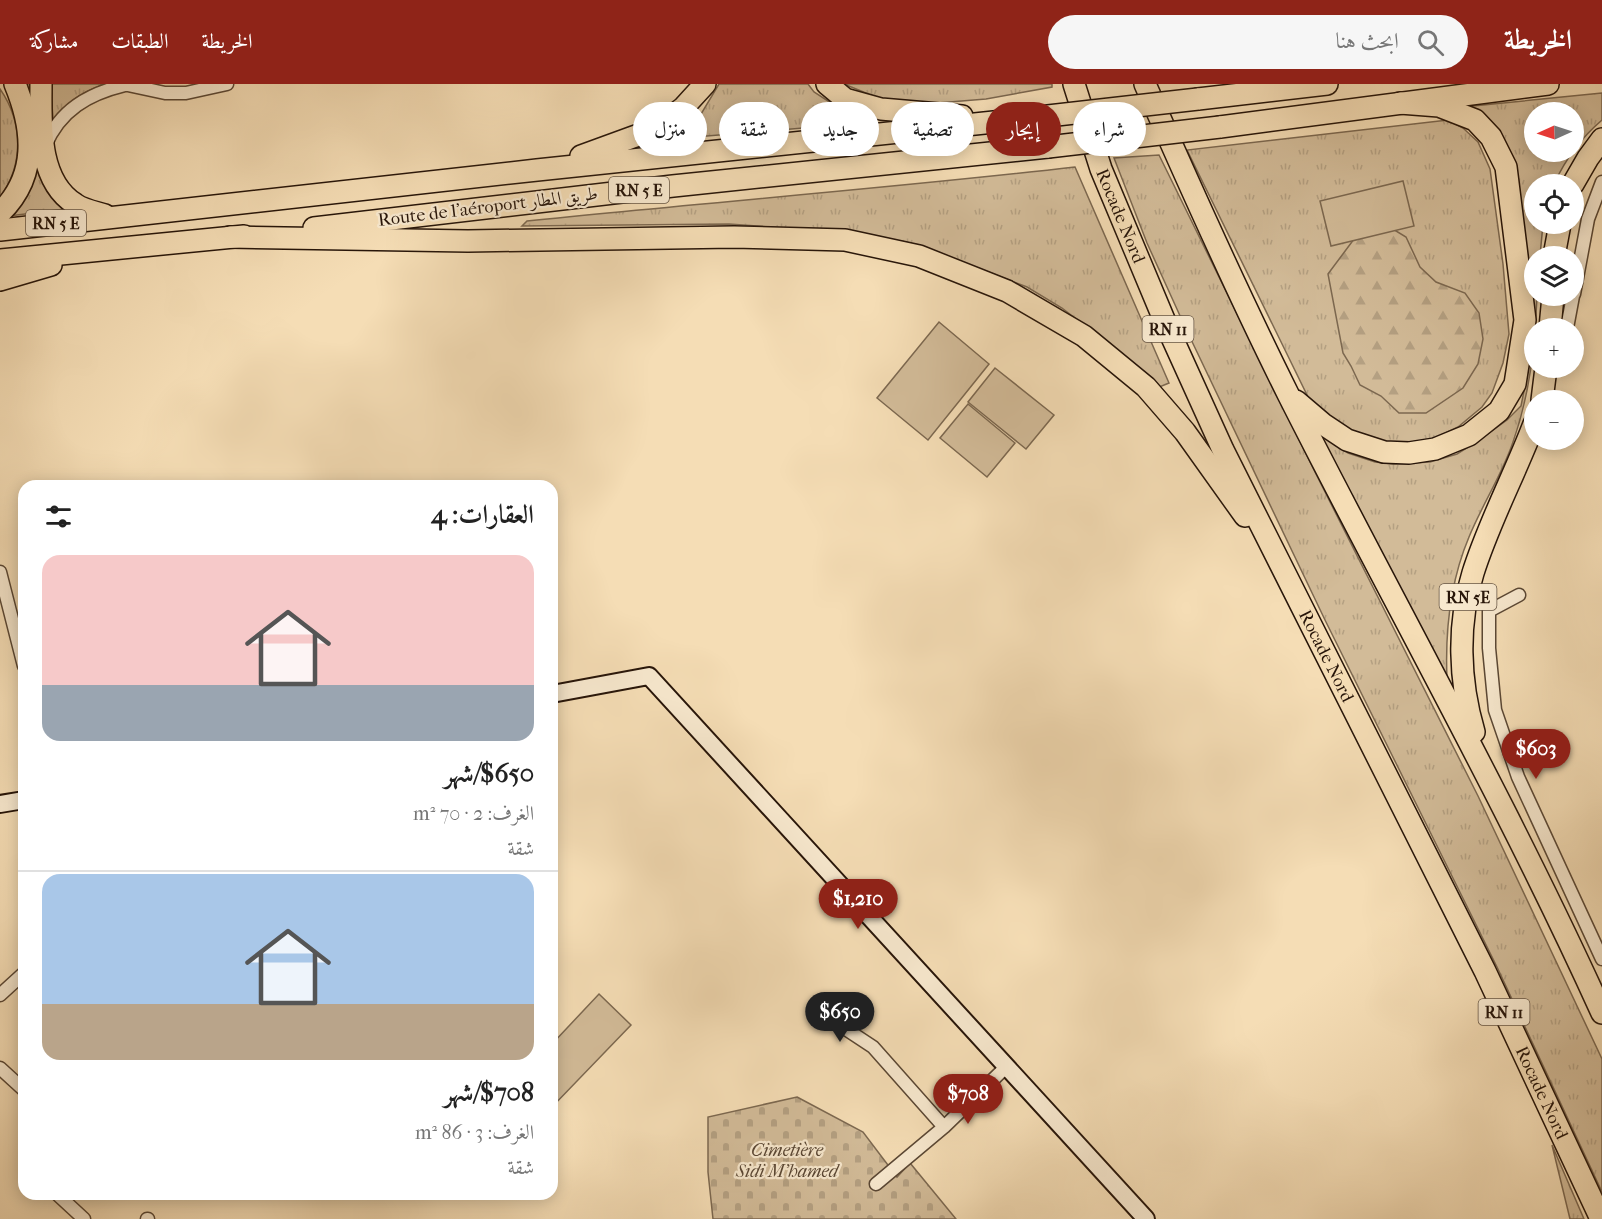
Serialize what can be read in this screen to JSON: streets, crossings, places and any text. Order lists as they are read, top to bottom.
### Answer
{
  "streets": {
    "highway": [
      "RN 5 E",
      "Route de l'aéroport طريق المطار",
      "Rocade Nord",
      "RN 11",
      "RN 5E"
    ]
  },
  "crossings": [
    ["RN 5 E", "Route de l'aéroport طريق المطار"]
  ],
  "parks": ["Cimetière Sidi M'hamed"],
  "north": "left",
  "page": {
    "header": "الخريطة",
    "search": "ابحث هنا",
    "nav": ["الخريطة", "الطبقات", "مشاركة"],
    "map_buttons": ["+", "−"],
    "chip": [
      "شراء",
      "إيجار",
      "تصفية",
      "جديد",
      "شقة",
      "منزل"
    ],
    "heading": "العقارات: 4",
    "list": [
      {
        "name": "$650/شهر",
        "note": "الغرف: 2 · 70 m² · شقة"
      },
      {
        "name": "$708/شهر",
        "note": "الغرف: 3 · 86 m² · شقة"
      }
    ],
    "price": [
      "$603",
      "$1,210",
      "$650",
      "$708"
    ]
  }
}
